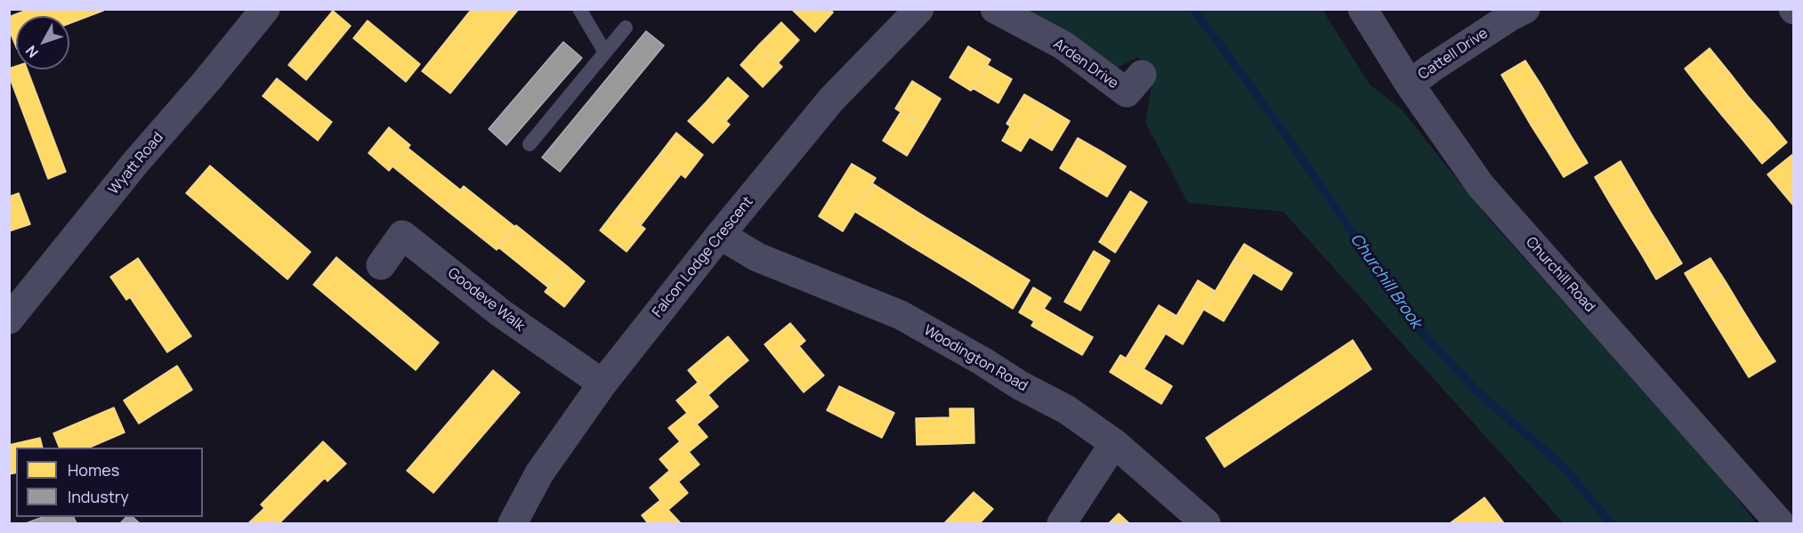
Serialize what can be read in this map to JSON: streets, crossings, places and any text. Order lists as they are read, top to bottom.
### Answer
{
  "streets": {
    "street": [
      "Cattell Drive",
      "Arden Drive",
      "Wyatt Road",
      "Falcon Lodge Crescent",
      "Churchill Road",
      "Goodeve Walk",
      "Woodington Road"
    ]
  },
  "crossings": [
    ["Cattell Drive", "Churchill Road"],
    ["Falcon Lodge Crescent", "Goodeve Walk"],
    ["Falcon Lodge Crescent", "Woodington Road"]
  ],
  "water": ["Churchill Brook"],
  "legend": ["Homes", "Industry"],
  "north": "bottom left"
}
